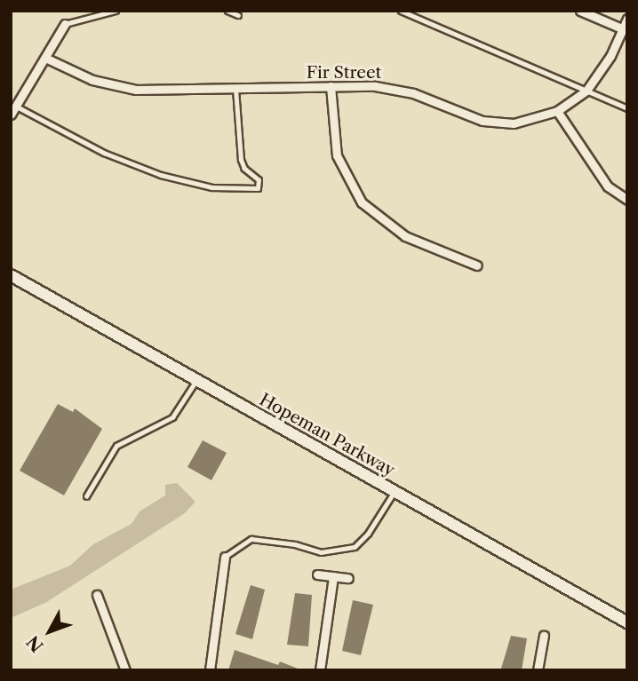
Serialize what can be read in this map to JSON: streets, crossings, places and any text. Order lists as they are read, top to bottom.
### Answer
{
  "streets": {
    "main road": ["Hopeman Parkway"],
    "street": ["Fir Street"]
  },
  "north": "bottom left"
}
